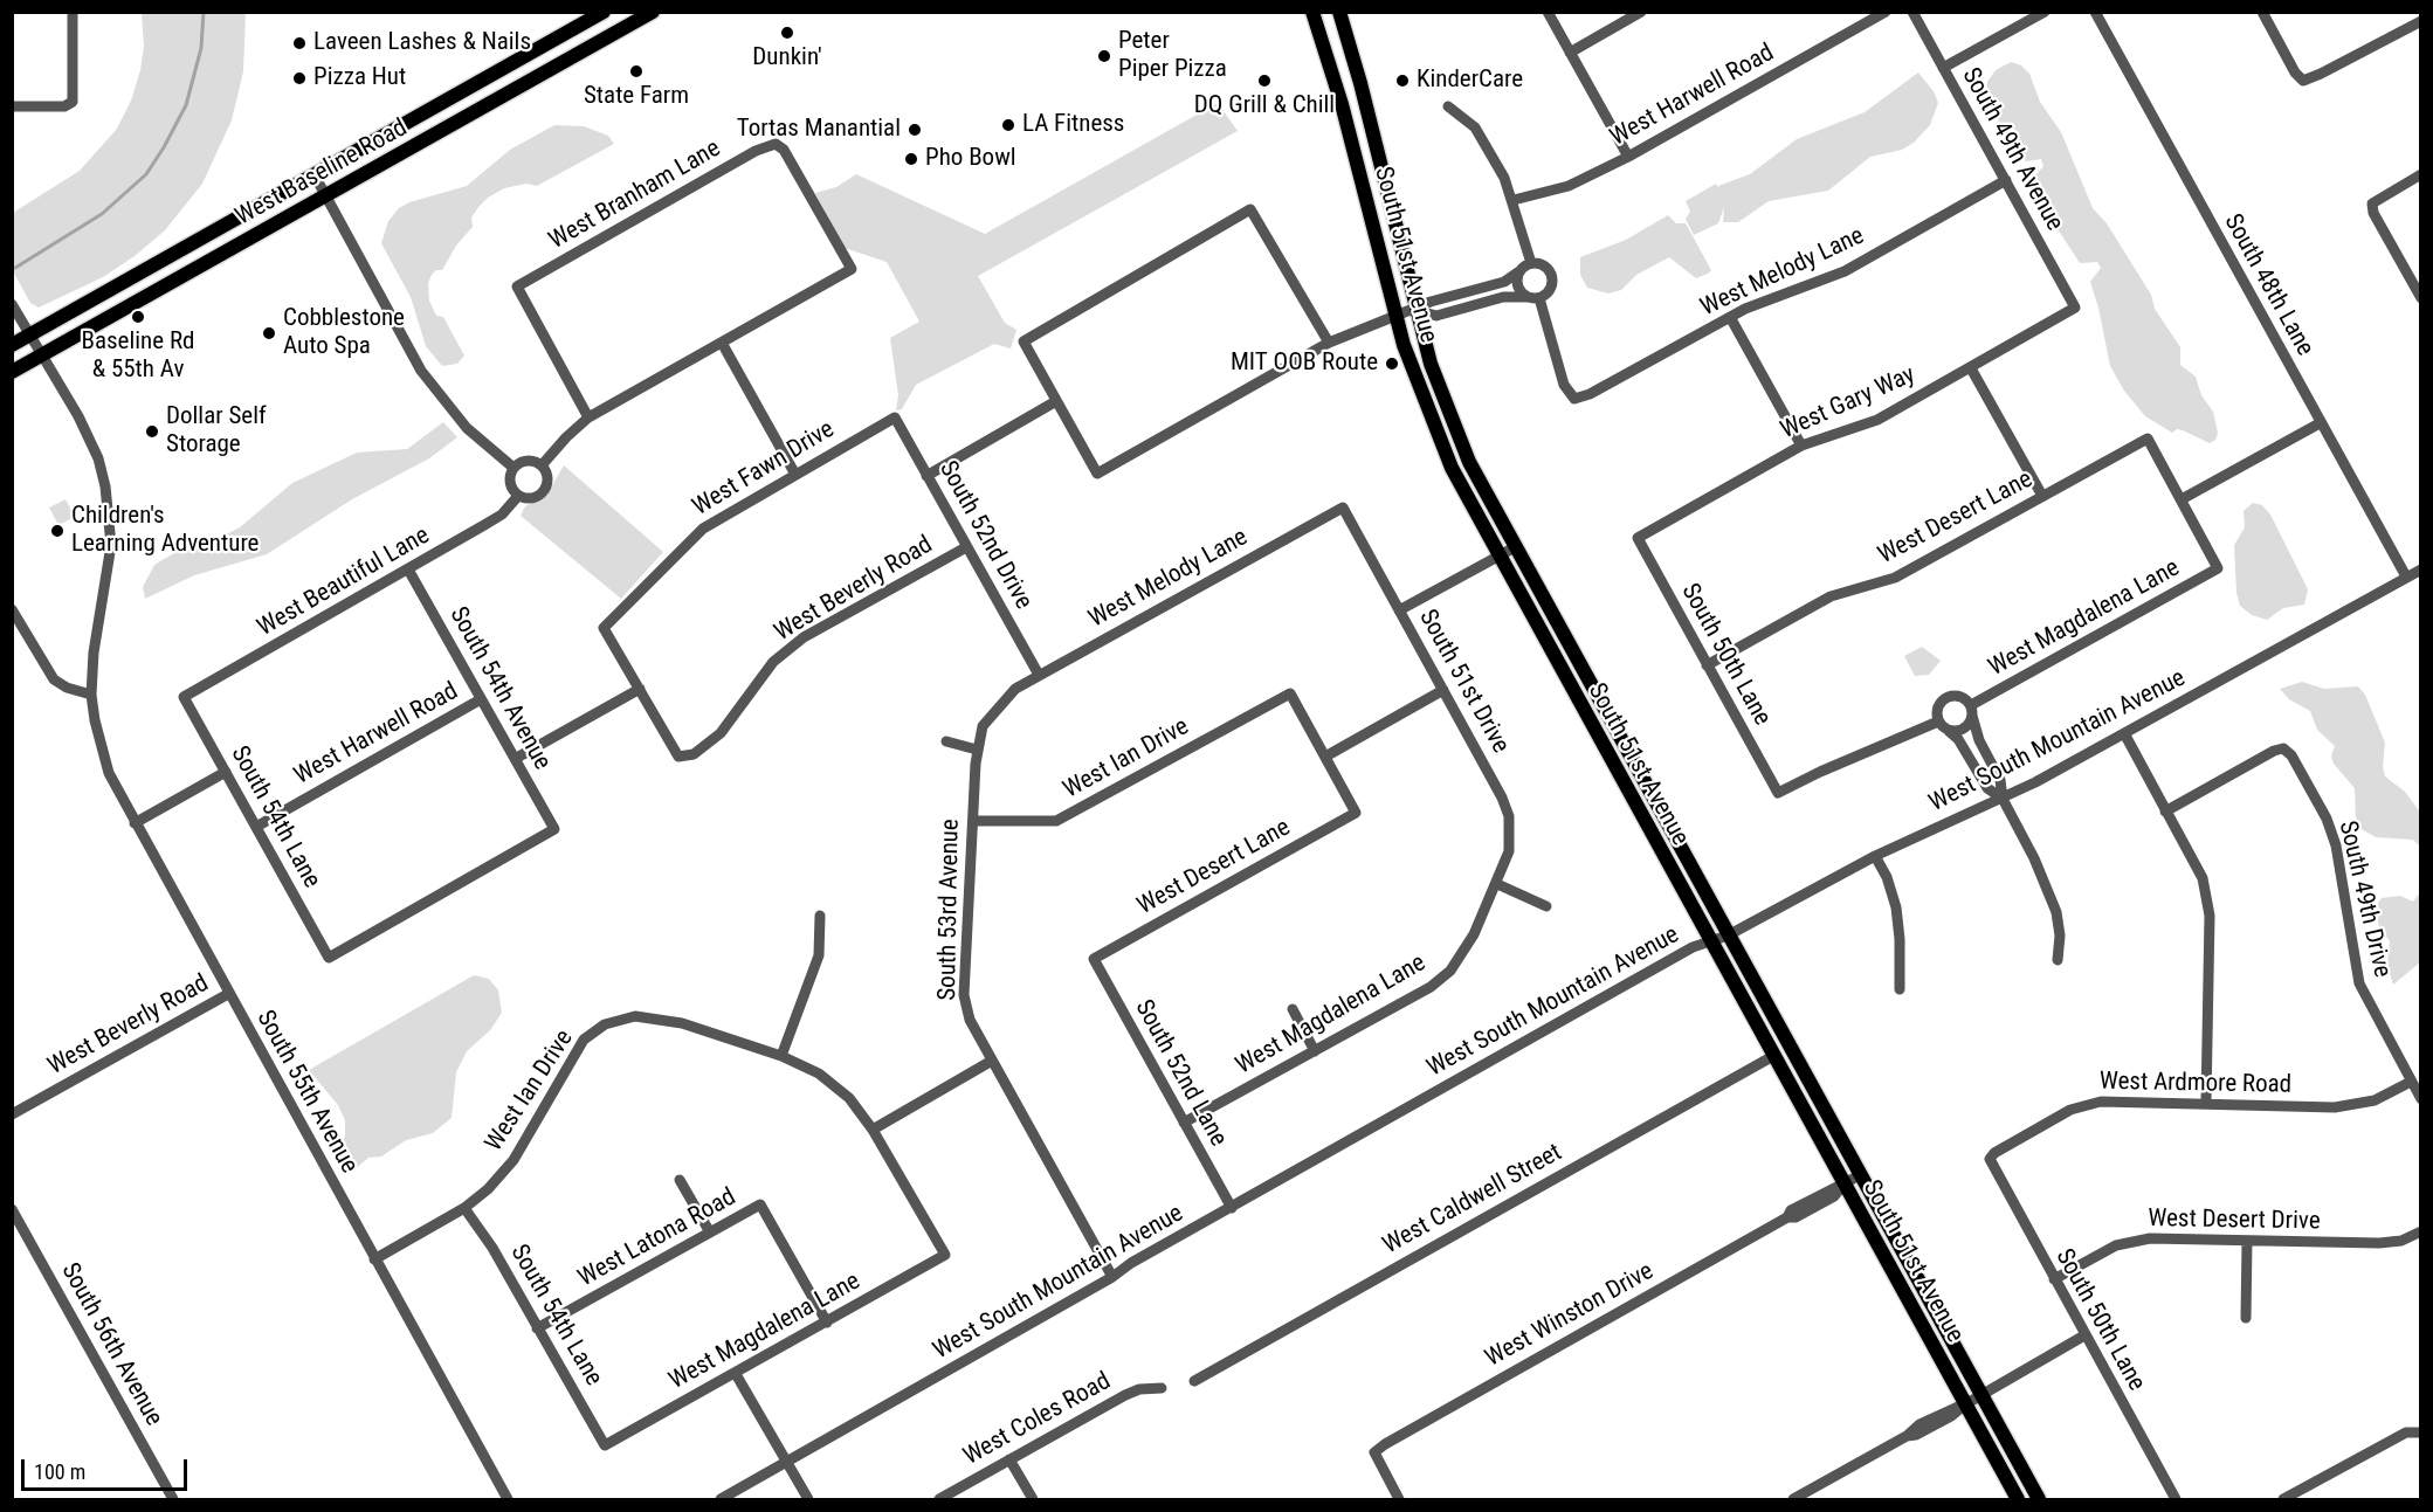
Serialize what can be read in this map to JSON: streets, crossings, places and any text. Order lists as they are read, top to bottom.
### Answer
{
  "streets": {
    "main road": ["West Baseline Road", "South 51st Avenue"],
    "street": [
      "West Harwell Road",
      "South 49th Avenue",
      "West Branham Lane",
      "West Melody Lane",
      "South 48th Lane",
      "West Gary Way",
      "West Fawn Drive",
      "West Desert Lane",
      "South 52nd Drive",
      "West Beautiful Lane",
      "West Beverly Road",
      "West Magdalena Lane",
      "South 50th Lane",
      "South 51st Drive",
      "South 54th Avenue",
      "West South Mountain Avenue",
      "West Ian Drive",
      "South 54th Lane",
      "South 49th Drive",
      "South 53rd Avenue",
      "South 52nd Lane",
      "West Ardmore Road",
      "South 55th Avenue",
      "West Caldwell Street",
      "West Desert Drive",
      "West Latona Road",
      "West Winston Drive",
      "South 56th Avenue",
      "West Coles Road"
    ]
  },
  "crossings": [
    ["West Harwell Road", "South 54th Avenue"],
    ["West Harwell Road", "South 54th Lane"],
    ["South 49th Avenue", "West Melody Lane"],
    ["South 49th Avenue", "West Gary Way"],
    ["West Baseline Road", "South 55th Avenue"],
    ["South 51st Avenue", "West South Mountain Avenue"],
    ["South 51st Avenue", "West Caldwell Street"],
    ["South 51st Avenue", "West Winston Drive"],
    ["West Melody Lane", "South 52nd Drive"],
    ["West Melody Lane", "South 51st Drive"],
    ["West Melody Lane", "South 53rd Avenue"],
    ["South 48th Lane", "West South Mountain Avenue"],
    ["West Gary Way", "South 50th Lane"],
    ["West Fawn Drive", "South 52nd Drive"],
    ["West Fawn Drive", "West Beverly Road"],
    ["West Desert Lane", "West Magdalena Lane"],
    ["West Desert Lane", "South 50th Lane"],
    ["West Desert Lane", "West Ian Drive"],
    ["West Desert Lane", "South 52nd Lane"],
    ["South 52nd Drive", "West Beverly Road"],
    ["West Beautiful Lane", "South 54th Avenue"],
    ["West Beautiful Lane", "South 54th Lane"],
    ["West Beverly Road", "South 55th Avenue"],
    ["West Magdalena Lane", "South 50th Lane"],
    ["West Magdalena Lane", "South 51st Drive"],
    ["West Magdalena Lane", "West Ian Drive"],
    ["West Magdalena Lane", "South 54th Lane"],
    ["West Magdalena Lane", "South 52nd Lane"],
    ["West Magdalena Lane", "West Latona Road"],
    ["South 50th Lane", "West Ardmore Road"],
    ["South 50th Lane", "West Desert Drive"],
    ["South 54th Avenue", "South 54th Lane"],
    ["West South Mountain Avenue", "South 53rd Avenue"],
    ["West South Mountain Avenue", "South 52nd Lane"],
    ["West Ian Drive", "South 54th Lane"],
    ["West Ian Drive", "South 53rd Avenue"],
    ["West Ian Drive", "South 55th Avenue"],
    ["South 54th Lane", "West Latona Road"],
    ["South 49th Drive", "West Ardmore Road"]
  ],
  "places": [
    "Dunkin'",
    "Laveen Lashes & Nails",
    "Peter Piper Pizza",
    "State Farm",
    "Pizza Hut",
    "DQ Grill & Chill",
    "KinderCare",
    "LA Fitness",
    "Tortas Manantial",
    "Pho Bowl",
    "Baseline Rd & 55th Av",
    "Cobblestone Auto Spa",
    "MIT OOB Route",
    "Dollar Self Storage",
    "Children's Learning Adventure"
  ],
  "scale_bar": "100 m"
}
